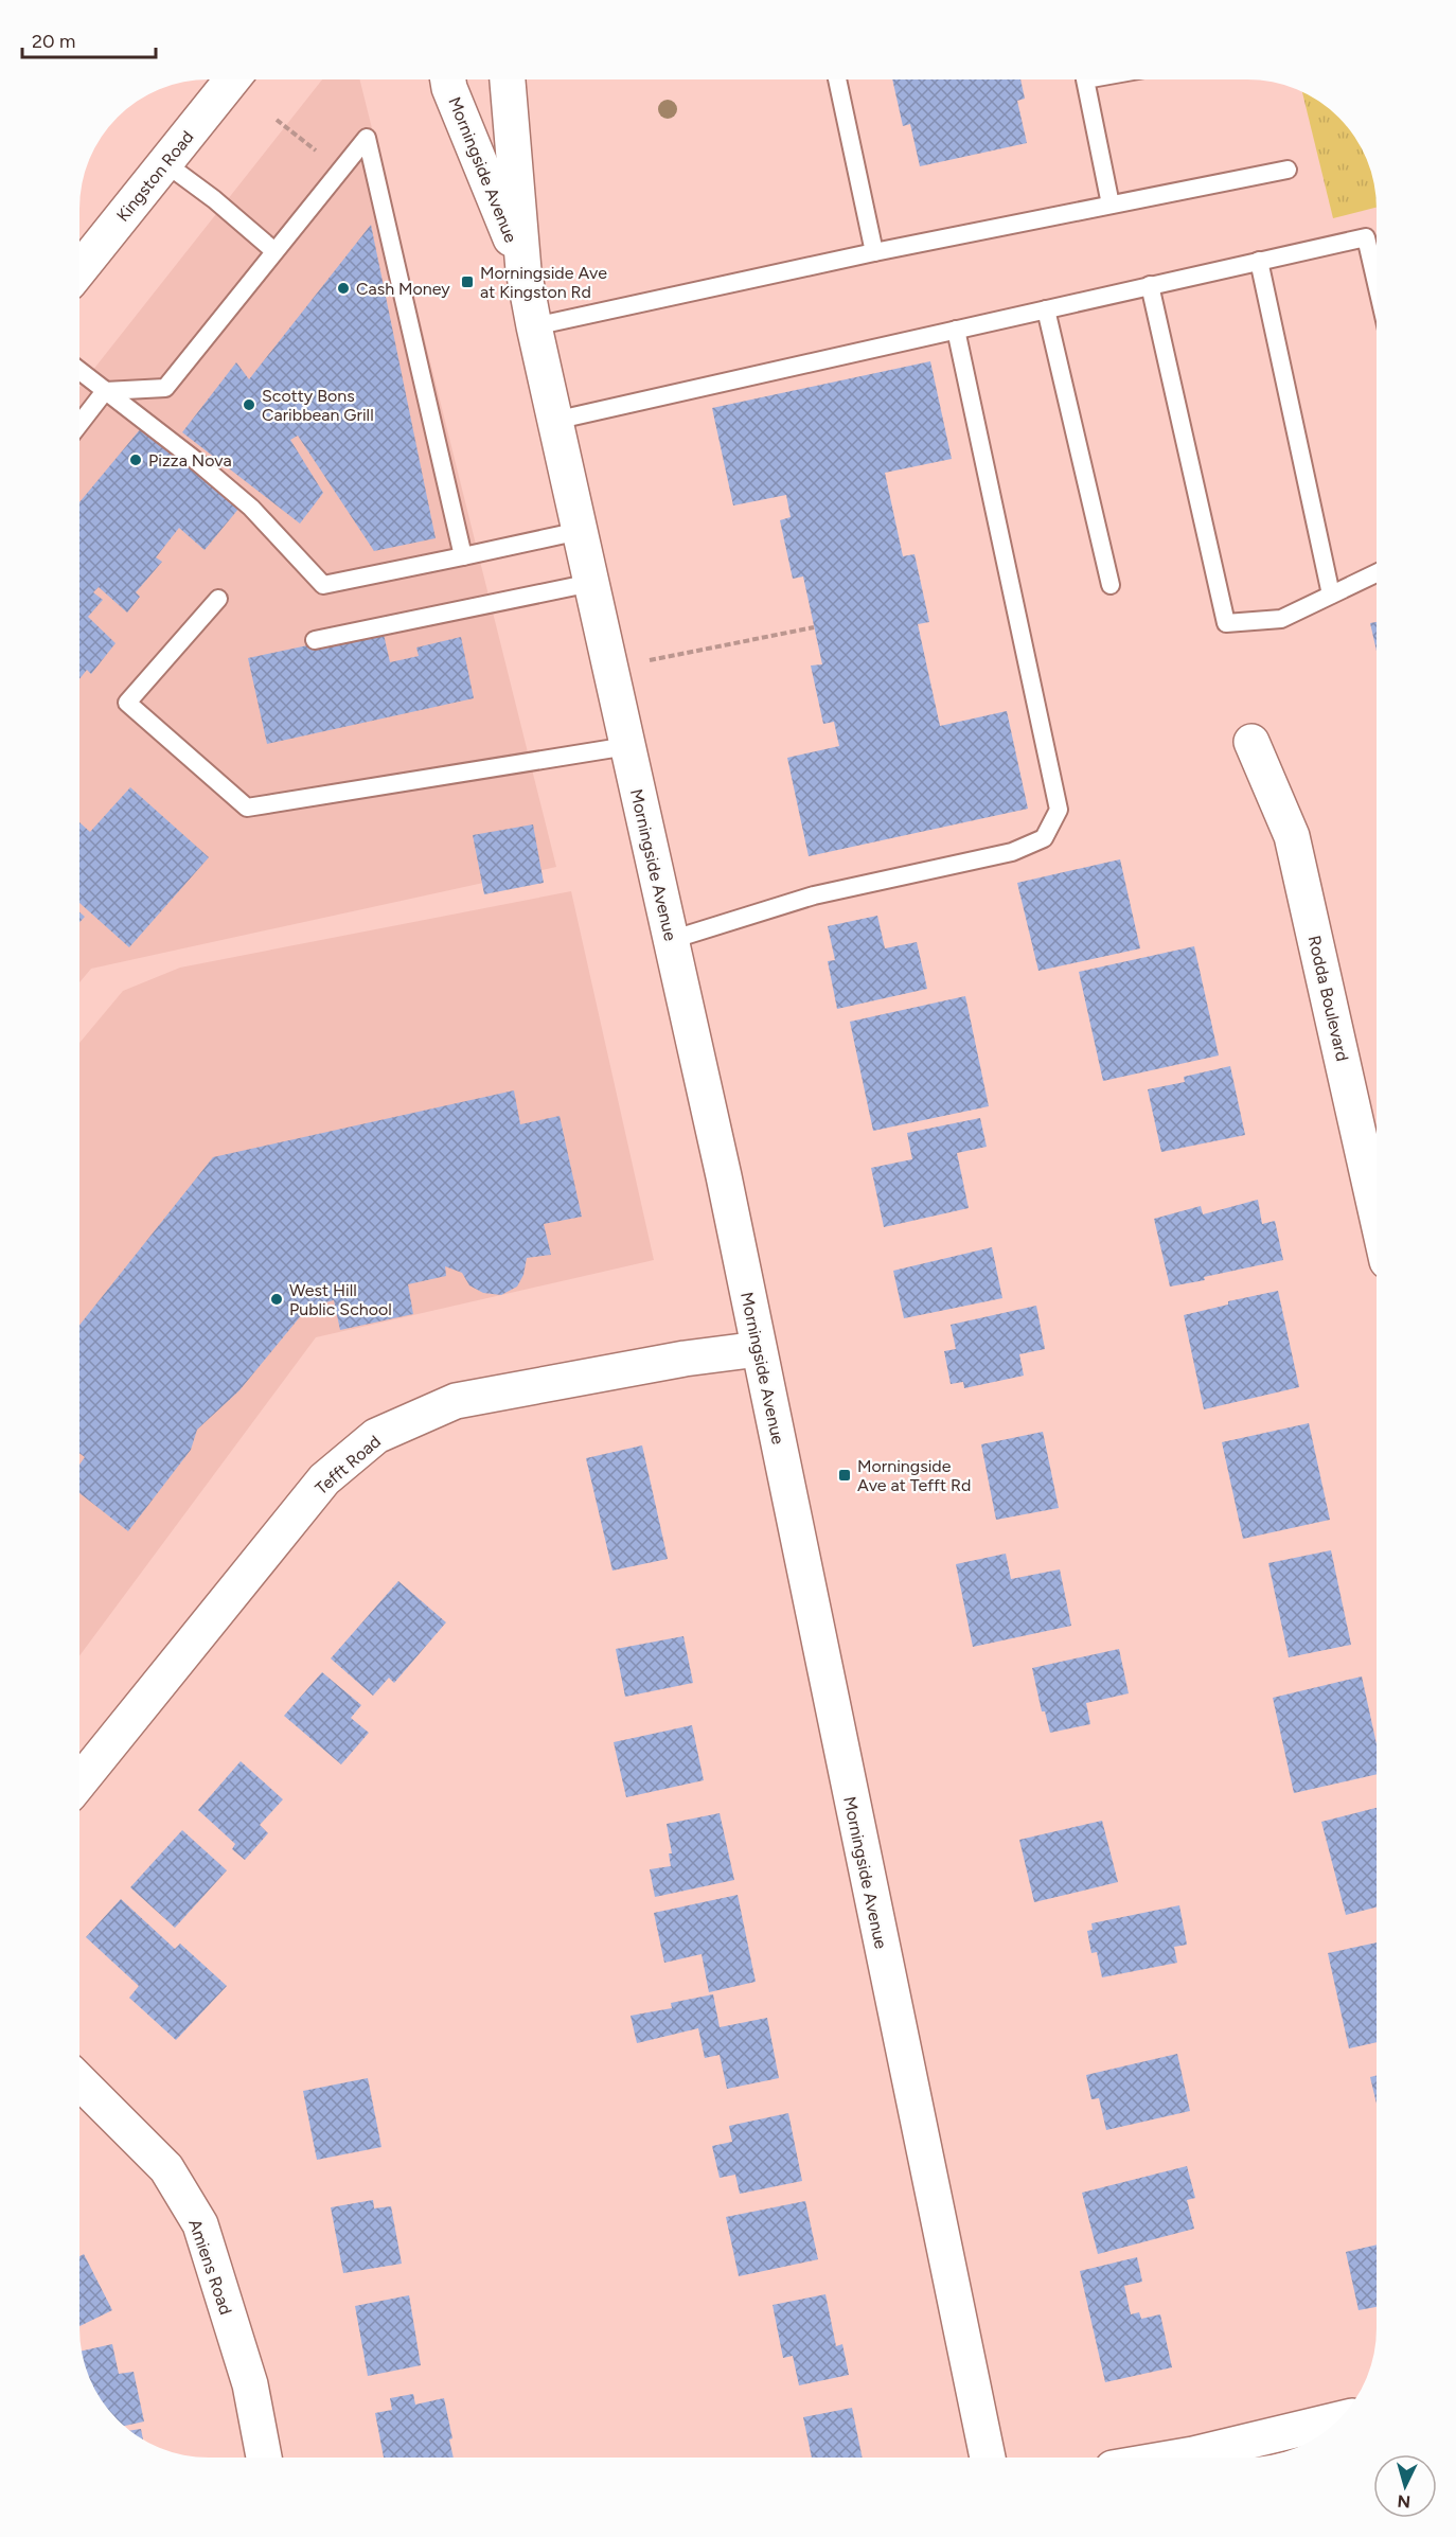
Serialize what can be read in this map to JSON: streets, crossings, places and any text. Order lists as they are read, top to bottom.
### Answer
{
  "streets": {
    "main road": [
      "Morningside Avenue",
      "Kingston Road",
      "Rodda Boulevard",
      "Tefft Road",
      "Amiens Road"
    ]
  },
  "crossings": [
    ["Morningside Avenue", "Tefft Road"]
  ],
  "places": {
    "transit": ["Morningside Ave at Kingston Rd", "Morningside Ave at Tefft Rd"],
    "other": [
      "Cash Money",
      "Scotty Bons Caribbean Grill",
      "Pizza Nova",
      "West Hill Public School"
    ]
  },
  "scale_bar": "20 m",
  "north": "bottom"
}
